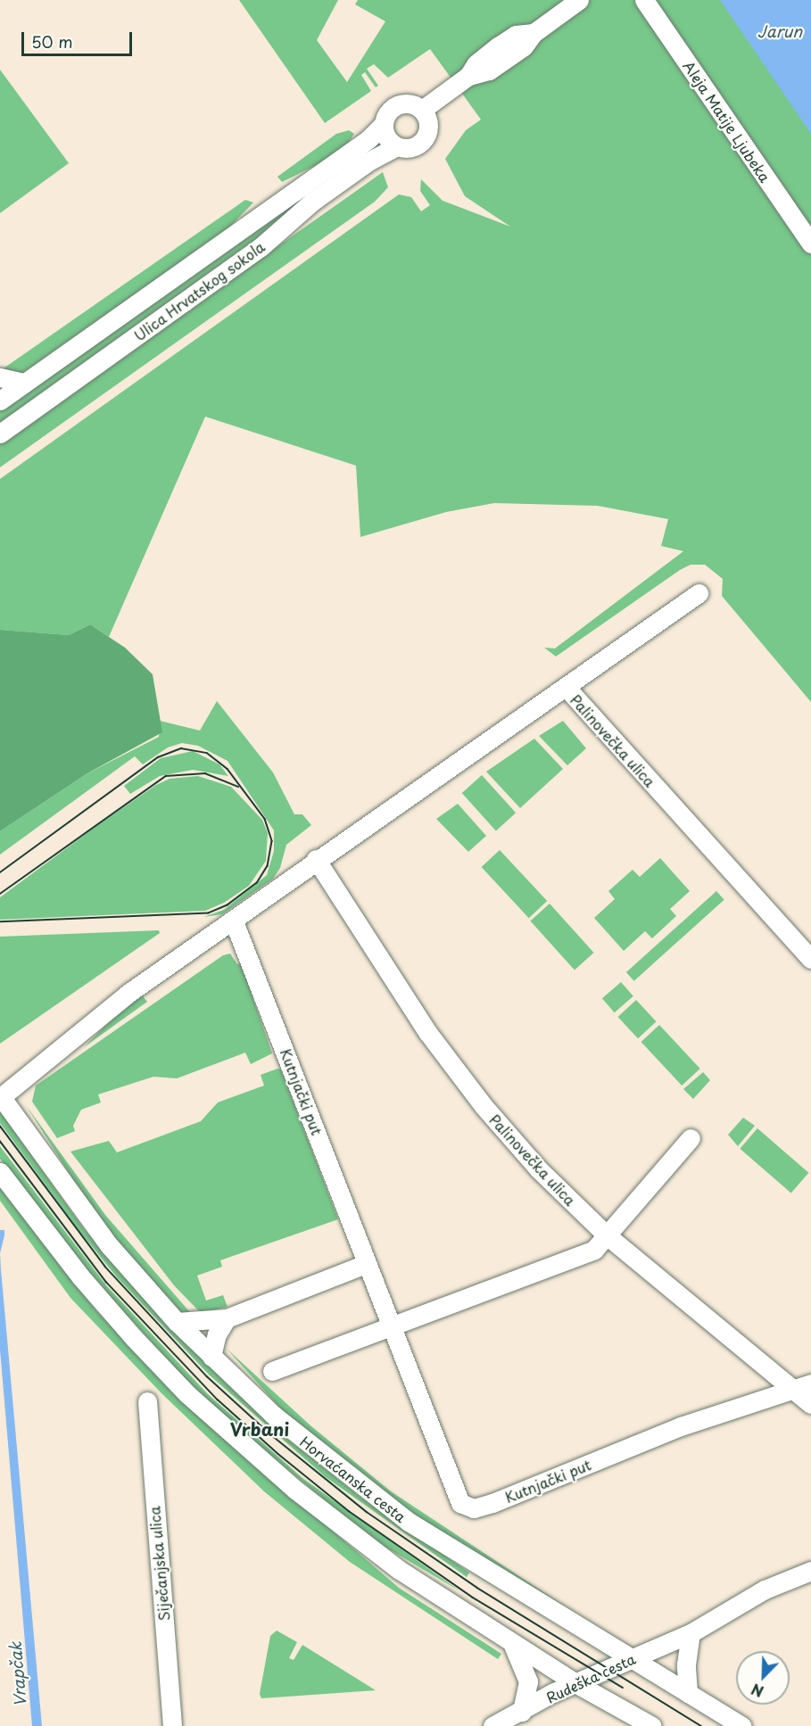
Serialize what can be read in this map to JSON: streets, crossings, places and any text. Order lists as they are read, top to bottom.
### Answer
{
  "streets": {
    "street": [
      "Aleja Matije Ljubeka",
      "Ulica Hrvatskog sokola",
      "Palinovečka ulica",
      "Kutnjački put",
      "Horvaćanska cesta",
      "Siječanjska ulica",
      "Rudeška cesta"
    ]
  },
  "crossings": [
    ["Palinovečka ulica", "Kutnjački put"],
    ["Horvaćanska cesta", "Rudeška cesta"]
  ],
  "districts": ["Vrbani"],
  "water": ["Jarun", "Vrapčak"],
  "scale_bar": "50 m",
  "north": "bottom left"
}
